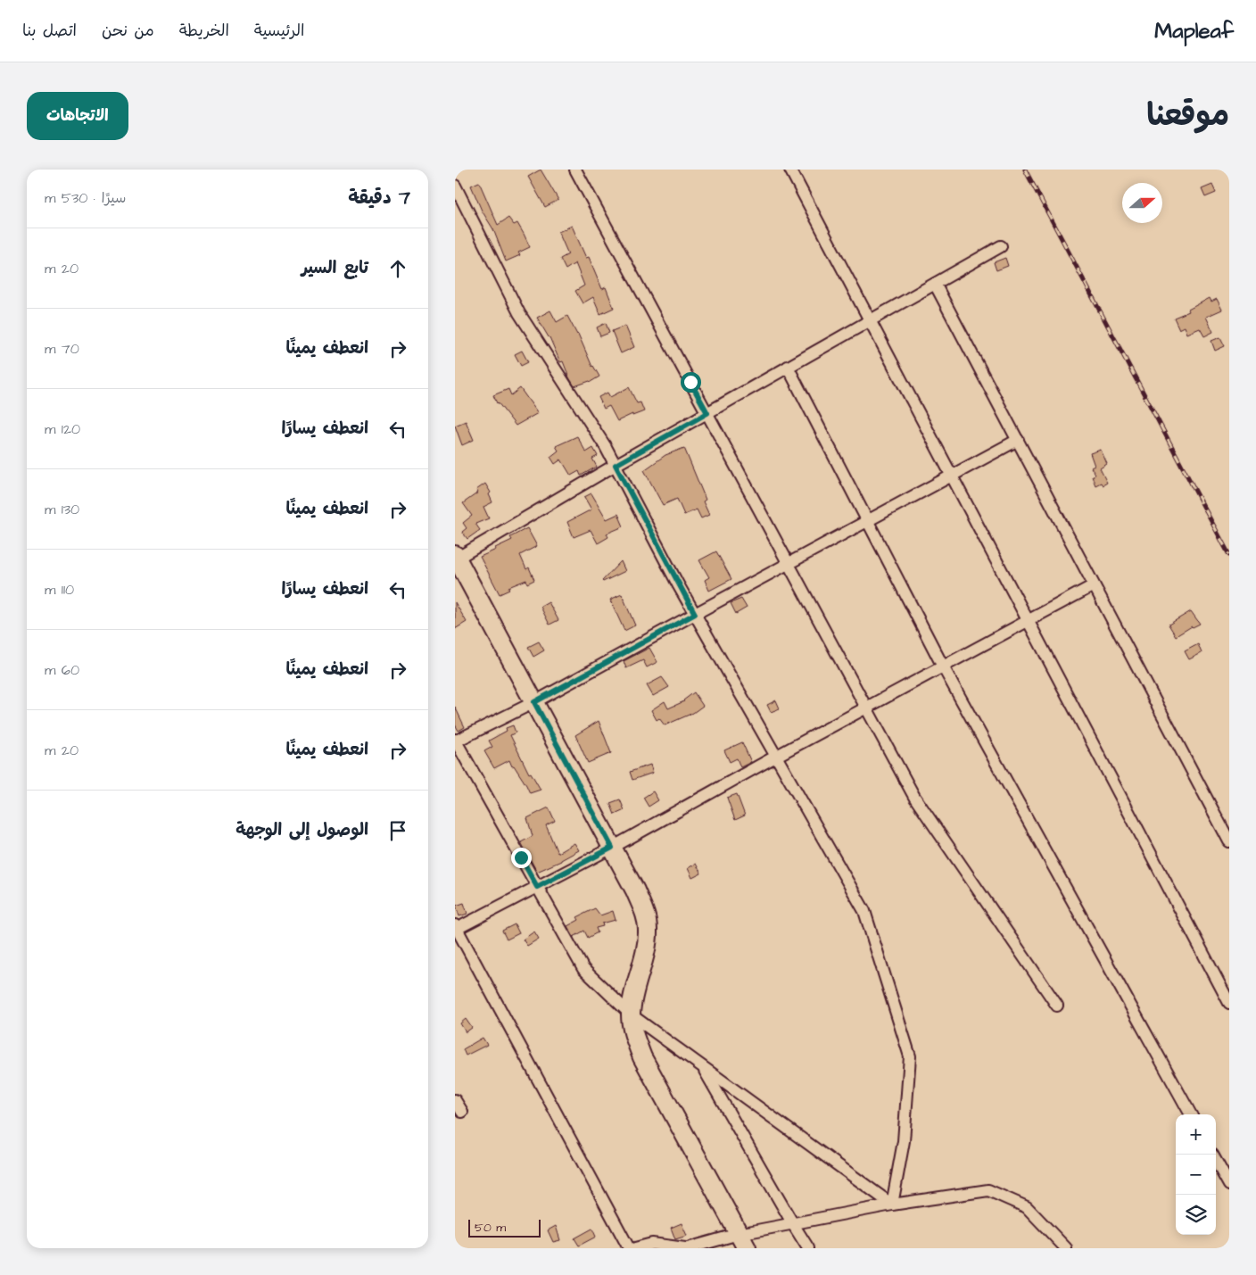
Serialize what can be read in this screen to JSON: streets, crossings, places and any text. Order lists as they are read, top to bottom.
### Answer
{
  "scale_bar": "50 m",
  "north": "right",
  "page": {
    "header": "Mapleaf",
    "nav": [
      "الرئيسية",
      "الخريطة",
      "من نحن",
      "اتصل بنا"
    ],
    "title": "موقعنا",
    "buttons": "الاتجاهات",
    "heading": ["7 دقيقة", "سيرًا · 530 m"],
    "list": [
      ["تابع السير", "20 m"],
      ["انعطف يمينًا", "70 m"],
      ["انعطف يسارًا", "120 m"],
      ["انعطف يمينًا", "130 m"],
      ["انعطف يسارًا", "110 m"],
      ["انعطف يمينًا", "60 m"],
      ["انعطف يمينًا", "20 m"],
      "الوصول إلى الوجهة"
    ],
    "map_buttons": ["+", "−"],
    "scale": "50 m"
  }
}
